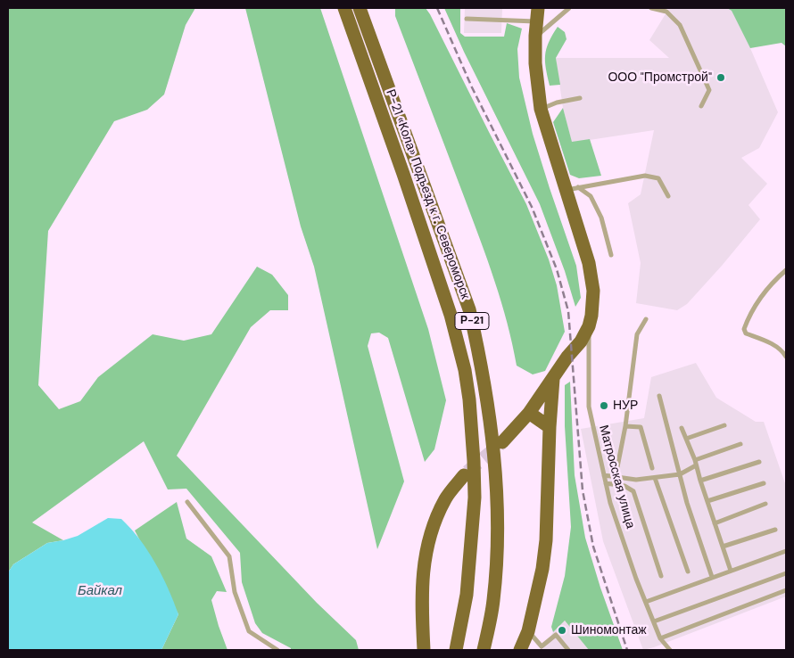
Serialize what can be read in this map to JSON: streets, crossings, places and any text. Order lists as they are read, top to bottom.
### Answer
{
  "streets": {
    "main road": ["Р-21 «Кола» Подъезд к г. Североморск", "Р-21"],
    "lane": ["Матросская улица"]
  },
  "water": ["Байкал"],
  "places": ["ООО \"Промстрой\"", "НУР", "Шиномонтаж"]
}
